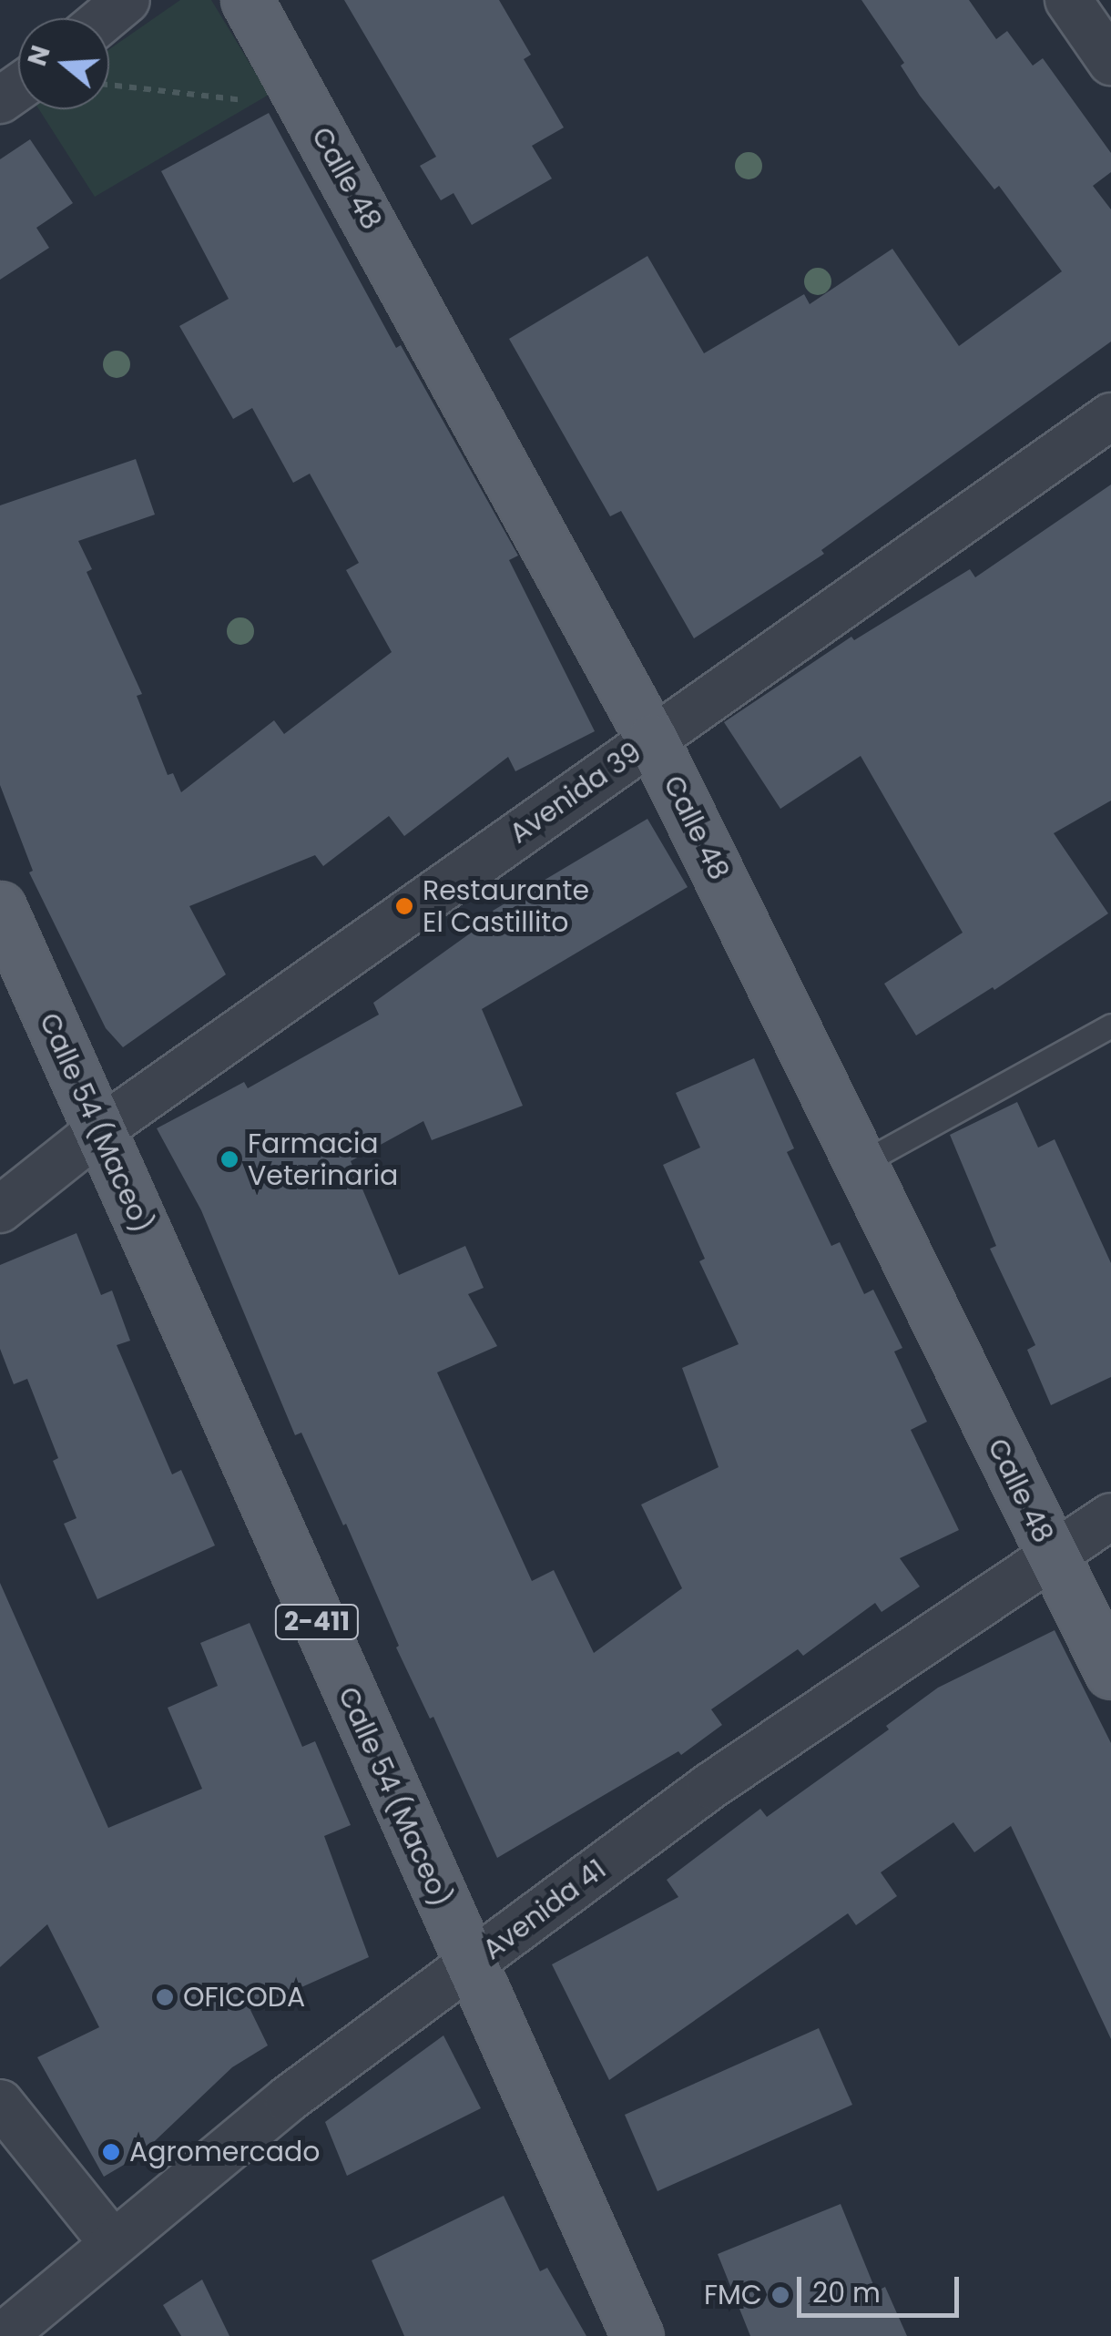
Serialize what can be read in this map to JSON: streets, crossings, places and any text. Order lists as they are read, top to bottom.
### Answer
{
  "streets": {
    "main road": ["Calle 48", "Calle 54 (Maceo)", "2-411"],
    "street": ["Avenida 39", "Avenida 41"]
  },
  "crossings": [
    ["Calle 48", "Avenida 39"],
    ["Calle 48", "Avenida 41"],
    ["Avenida 39", "Calle 54 (Maceo)"],
    ["Calle 54 (Maceo)", "Avenida 41"]
  ],
  "places": [
    "Restaurante El Castillito",
    "Farmacia Veterinaria",
    "OFICODA",
    "Agromercado",
    "FMC"
  ],
  "scale_bar": "20 m",
  "north": "left"
}
